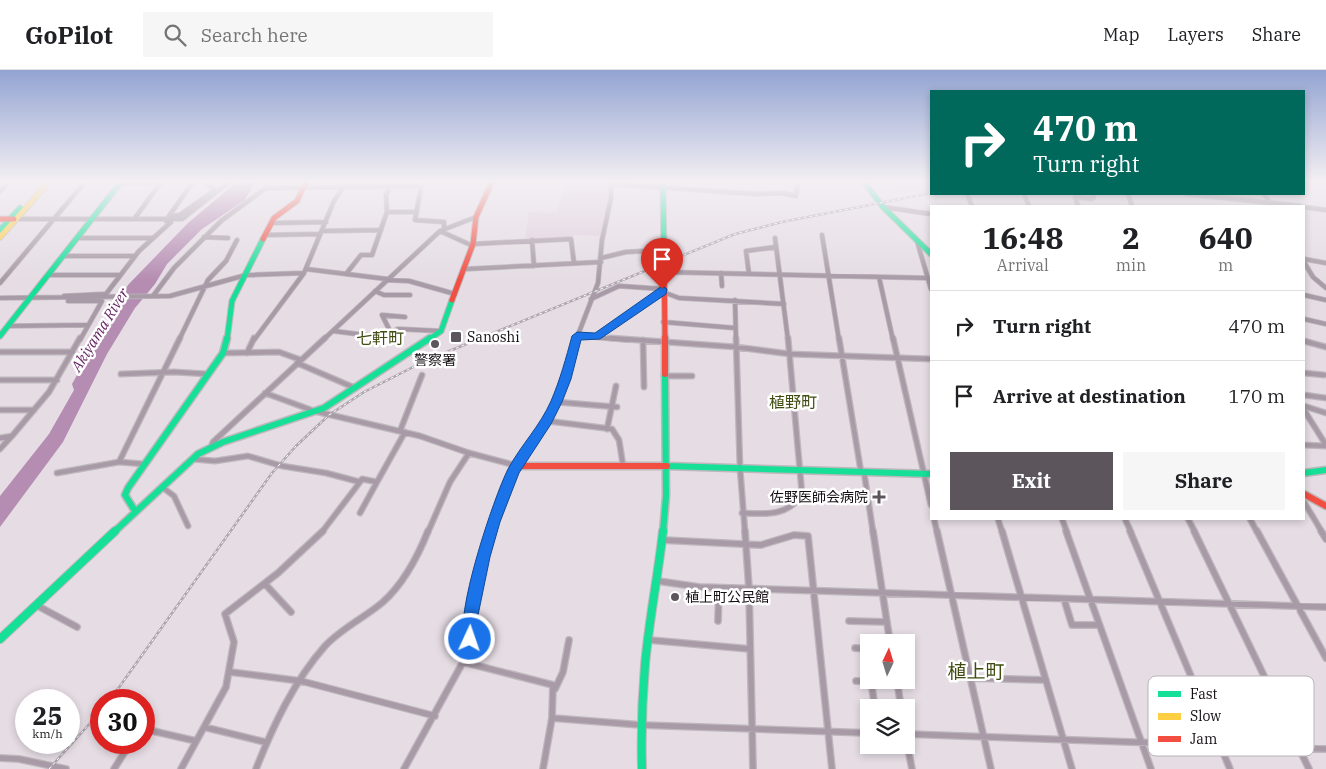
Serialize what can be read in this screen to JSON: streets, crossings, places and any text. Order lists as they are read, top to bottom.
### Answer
{
  "districts": ["七軒町", "植野町", "植上町"],
  "water": ["Akiyama River"],
  "places": {
    "transit": ["Sanoshi"],
    "other": ["警察署", "植上町公民館"],
    "health": ["佐野医師会病院"]
  },
  "legend": ["Fast", "Slow", "Jam"],
  "north": "top",
  "page": {
    "header": "GoPilot",
    "search": "Search here",
    "nav": ["Map", "Layers", "Share"],
    "turn": ["470 m", "Turn right"],
    "eta": [
      "16:48",
      "Arrival",
      "2",
      "min",
      "640",
      "m"
    ],
    "list": [
      {
        "name": "Turn right",
        "value": "470 m"
      },
      {
        "name": "Arrive at destination",
        "value": "170 m"
      }
    ],
    "buttons": ["Exit", "Share"],
    "speed": "25 km/h",
    "limit": "30"
  }
}
